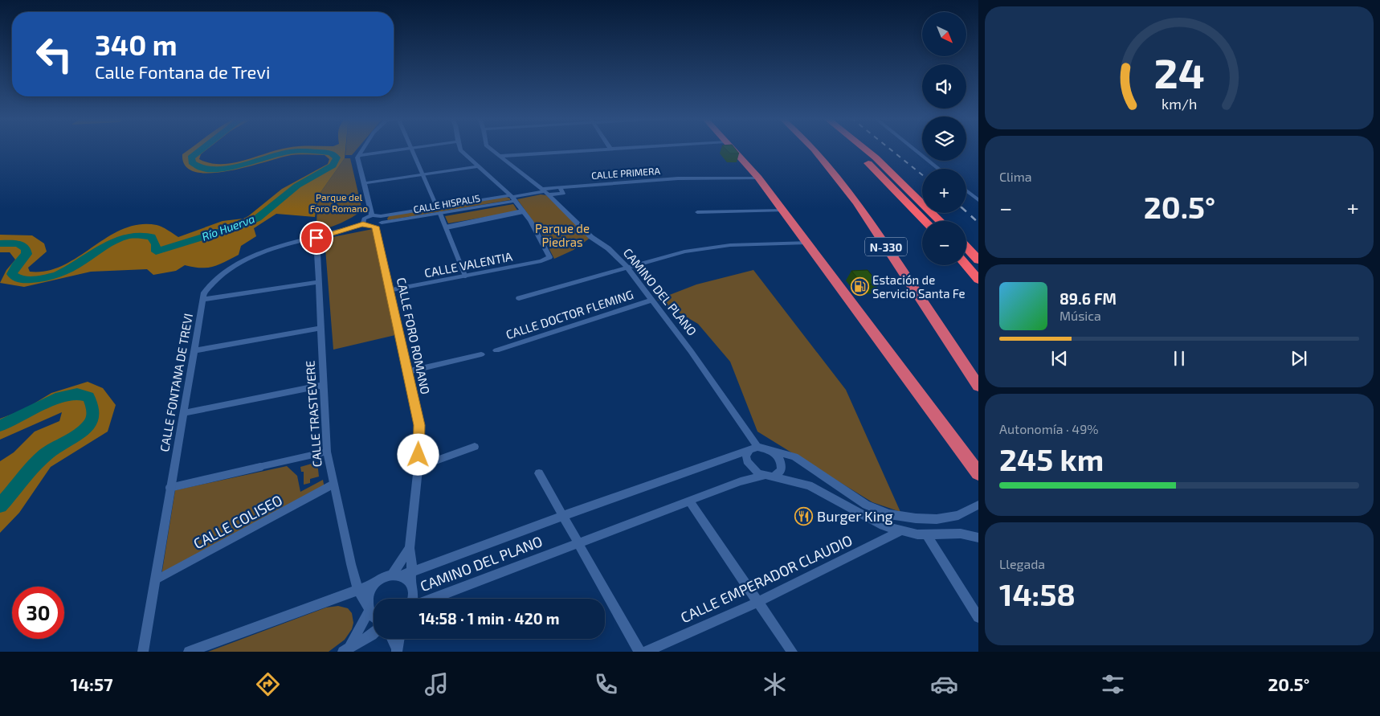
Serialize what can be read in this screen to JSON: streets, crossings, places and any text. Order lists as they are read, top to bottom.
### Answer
{
  "streets": {
    "highway": ["N-330"],
    "street": [
      "CALLE PRIMERA",
      "CALLE HISPALIS",
      "CALLE VALENTIA",
      "CAMINO DEL PLANO",
      "CALLE DOCTOR FLEMING",
      "CALLE FORO ROMANO",
      "CALLE FONTANA DE TREVI",
      "CALLE TRASTEVERE",
      "CALLE COLISEO",
      "CALLE EMPERADOR CLAUDIO"
    ]
  },
  "crossings": [
    ["CALLE HISPALIS", "CAMINO DEL PLANO"],
    ["CALLE HISPALIS", "CALLE FORO ROMANO"],
    ["CALLE VALENTIA", "CALLE FORO ROMANO"],
    ["CAMINO DEL PLANO", "CALLE DOCTOR FLEMING"],
    ["CAMINO DEL PLANO", "CALLE FORO ROMANO"],
    ["CAMINO DEL PLANO", "CALLE TRASTEVERE"],
    ["CALLE FONTANA DE TREVI", "CALLE TRASTEVERE"],
    ["CALLE FONTANA DE TREVI", "CALLE COLISEO"],
    ["CALLE TRASTEVERE", "CALLE COLISEO"]
  ],
  "water": ["Río Huerva"],
  "parks": ["Parque del Foro Romano", "Parque de Piedras"],
  "places": {
    "fuel station": ["Estación de Servicio Santa Fe"],
    "restaurant": ["Burger King"]
  },
  "north": "bottom right",
  "page": {
    "map_buttons": ["+", "−"],
    "turn": ["340 m", "Calle Fontana de Trevi"],
    "tile": [
      "Clima",
      ["Autonomía · 49%", "245 km"],
      ["Llegada", "14:58"]
    ],
    "heat": ["−", "20.5°", "+"],
    "song": ["89.6 FM", "Música"],
    "limit": "30",
    "trip": "14:58 · 1 min · 420 m",
    "tabs": ["14:57", "20.5°"],
    "gauge": ["24", "km/h"]
  }
}
